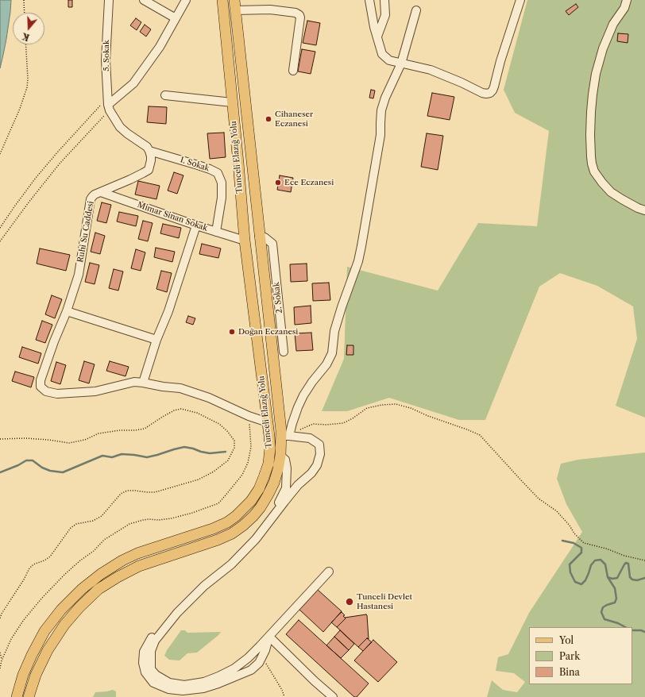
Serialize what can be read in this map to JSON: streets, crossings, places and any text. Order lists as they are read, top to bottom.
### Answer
{
  "streets": {
    "main road": ["Tunceli Elazığ Yolu"],
    "street": [
      "5. Sokak",
      "1. Sokak",
      "Mimar Sinan Sokak",
      "Ruhi Su Caddesi",
      "2. Sokak"
    ]
  },
  "crossings": [
    ["Tunceli Elazığ Yolu", "Mimar Sinan Sokak"],
    ["Tunceli Elazığ Yolu", "2. Sokak"],
    ["1. Sokak", "Mimar Sinan Sokak"],
    ["1. Sokak", "Ruhi Su Caddesi"],
    ["Mimar Sinan Sokak", "Ruhi Su Caddesi"]
  ],
  "places": [
    "Cihaneser Eczanesi",
    "Ece Eczanesi",
    "Doğan Eczanesi",
    "Tunceli Devlet Hastanesi"
  ],
  "legend": ["Yol", "Park", "Bina"],
  "north": "bottom"
}
